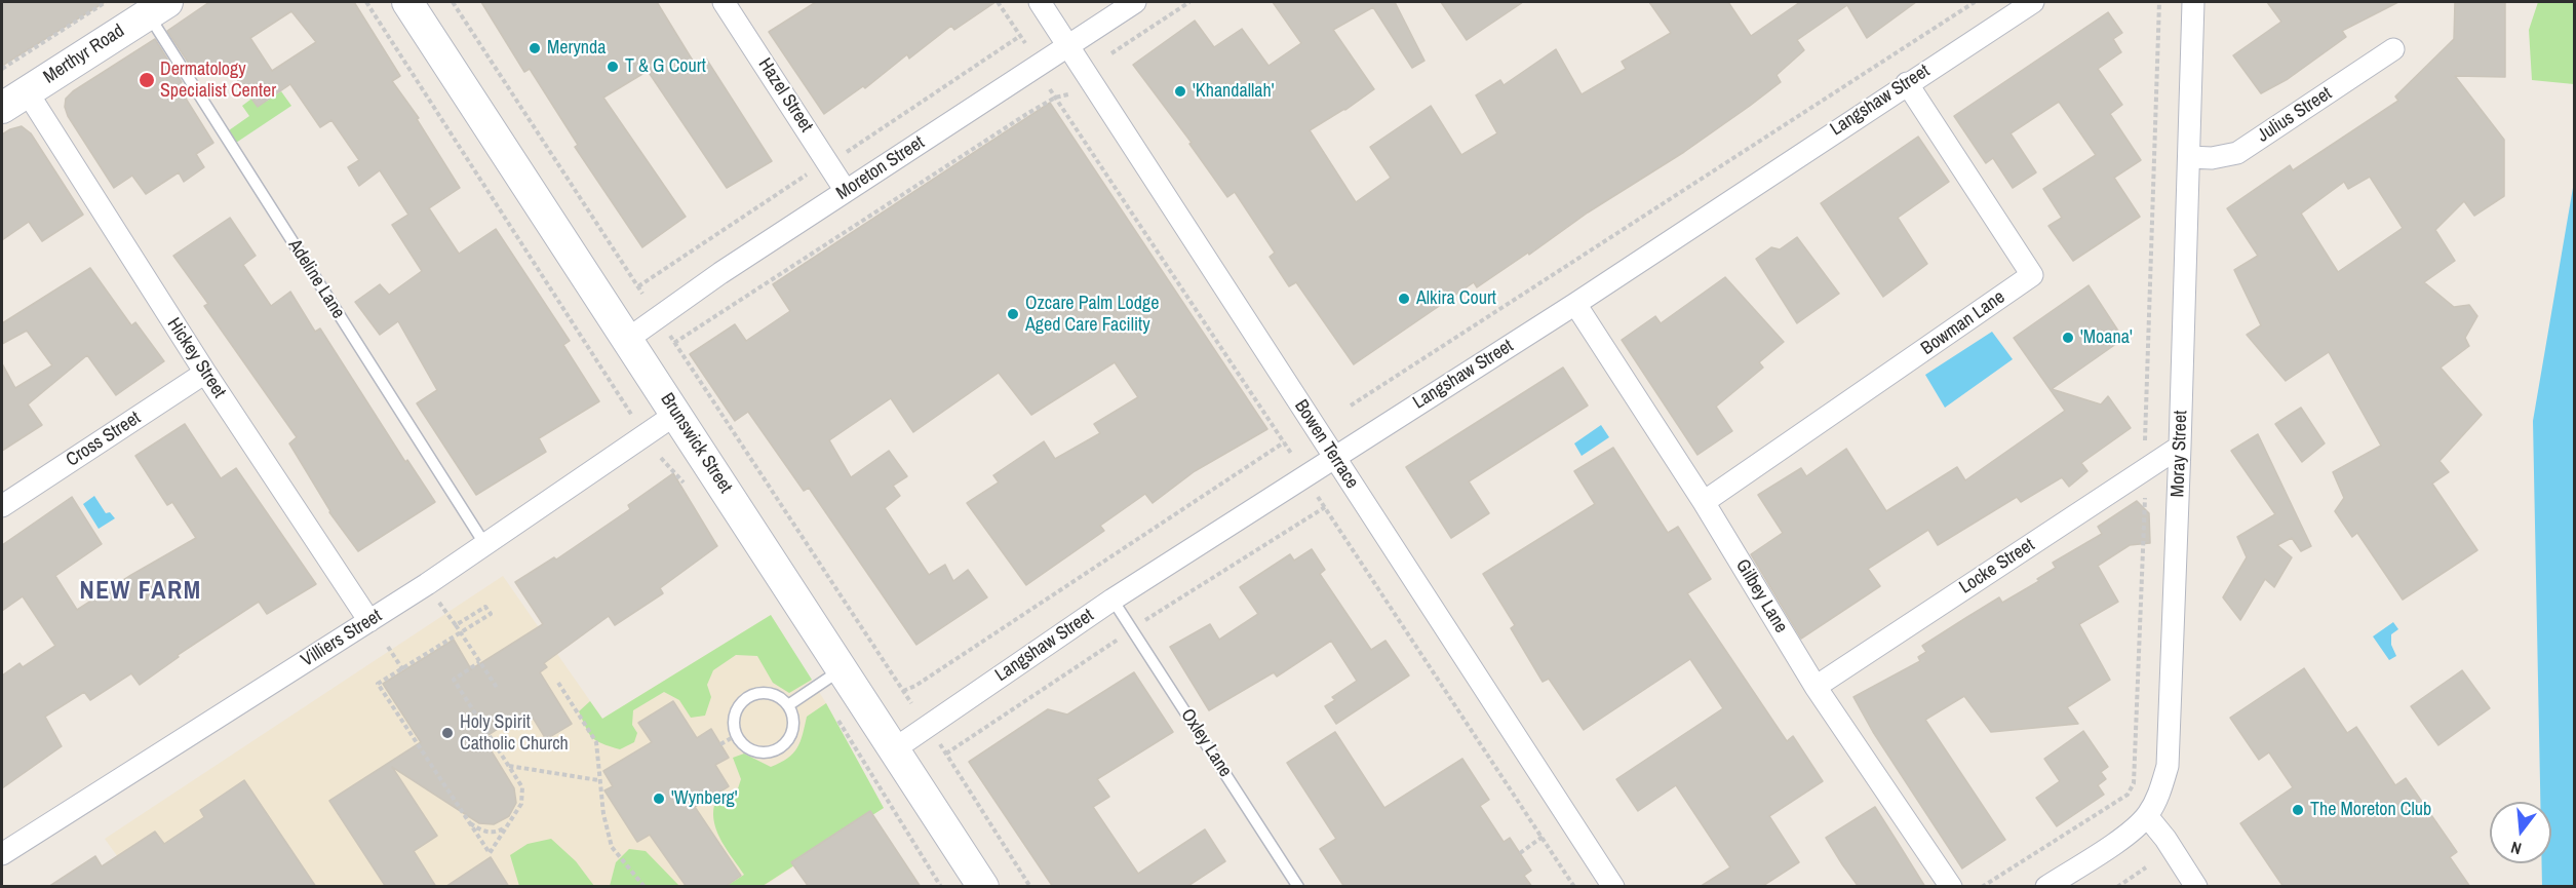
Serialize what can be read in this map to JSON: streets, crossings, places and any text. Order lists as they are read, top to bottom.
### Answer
{
  "streets": {
    "main road": ["Merthyr Road", "Brunswick Street"],
    "street": [
      "Hazel Street",
      "Langshaw Street",
      "Julius Street",
      "Moreton Street",
      "Bowman Lane",
      "Hickey Street",
      "Cross Street",
      "Bowen Terrace",
      "Moray Street",
      "Locke Street",
      "Gilbey Lane",
      "Villiers Street"
    ],
    "lane": ["Adeline Lane", "Oxley Lane"]
  },
  "crossings": [
    ["Merthyr Road", "Adeline Lane"],
    ["Merthyr Road", "Hickey Street"],
    ["Hazel Street", "Moreton Street"],
    ["Langshaw Street", "Bowman Lane"],
    ["Langshaw Street", "Brunswick Street"],
    ["Langshaw Street", "Bowen Terrace"],
    ["Langshaw Street", "Gilbey Lane"],
    ["Langshaw Street", "Oxley Lane"],
    ["Julius Street", "Moray Street"],
    ["Moreton Street", "Brunswick Street"],
    ["Moreton Street", "Bowen Terrace"],
    ["Adeline Lane", "Villiers Street"],
    ["Bowman Lane", "Gilbey Lane"],
    ["Hickey Street", "Cross Street"],
    ["Hickey Street", "Villiers Street"],
    ["Brunswick Street", "Villiers Street"],
    ["Moray Street", "Locke Street"],
    ["Locke Street", "Gilbey Lane"]
  ],
  "districts": ["NEW FARM"],
  "places": [
    "Merynda",
    "T & G Court",
    "Dermatology Specialist Center",
    "'Khandallah'",
    "Alkira Court",
    "Ozcare Palm Lodge Aged Care Facility",
    "'Moana'",
    "Holy Spirit Catholic Church",
    "'Wynberg'",
    "The Moreton Club"
  ],
  "north": "bottom"
}
